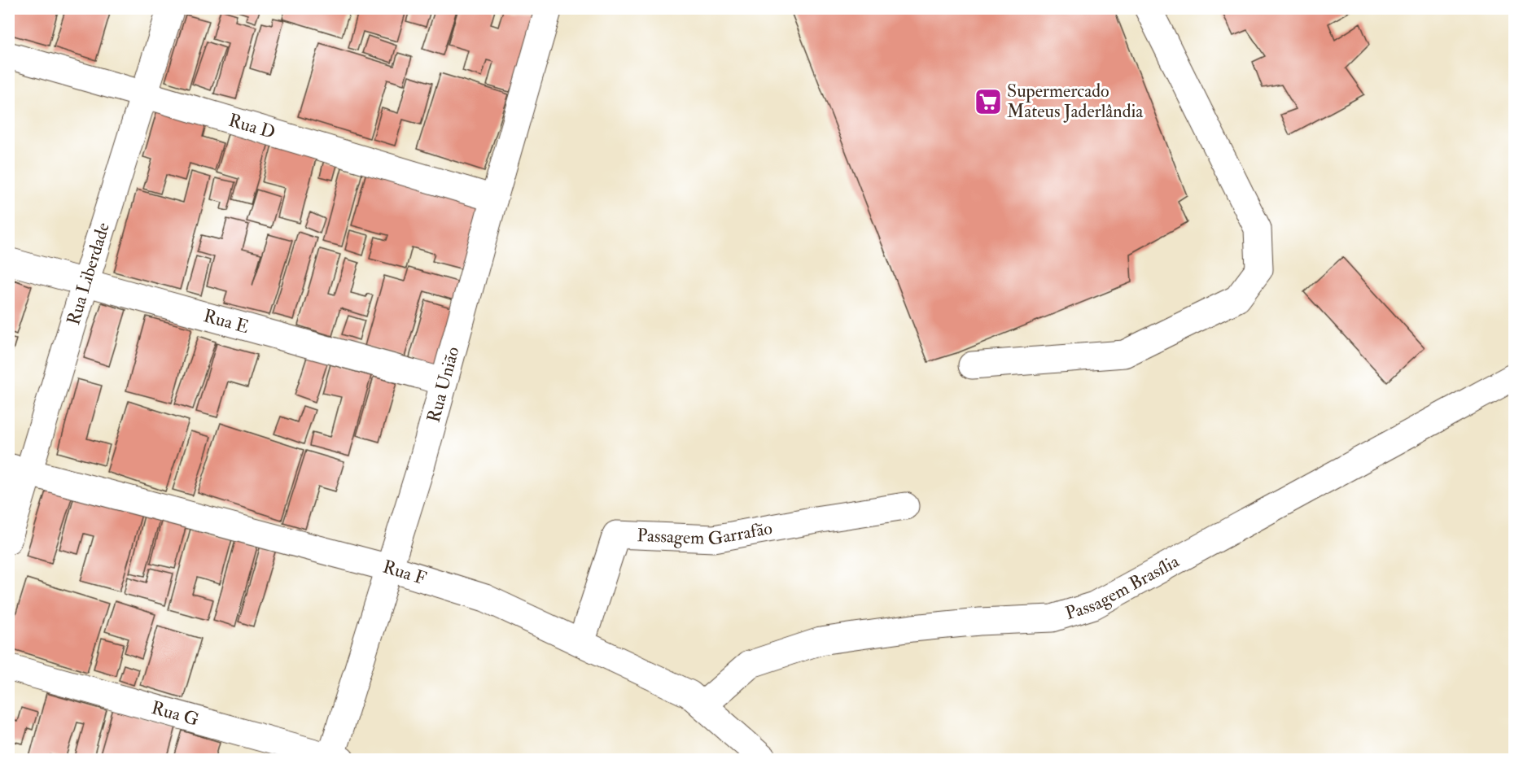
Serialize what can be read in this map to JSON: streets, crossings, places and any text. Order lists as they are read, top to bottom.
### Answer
{
  "streets": {
    "street": [
      "Rua D",
      "Rua Liberdade",
      "Rua E",
      "Rua União",
      "Passagem Garrafão",
      "Rua F",
      "Passagem Brasília",
      "Rua G"
    ]
  },
  "crossings": [
    ["Rua D", "Rua Liberdade"],
    ["Rua D", "Rua União"],
    ["Rua Liberdade", "Rua E"],
    ["Rua Liberdade", "Rua F"],
    ["Rua E", "Rua União"],
    ["Rua União", "Rua F"],
    ["Rua União", "Rua G"],
    ["Passagem Garrafão", "Rua F"],
    ["Rua F", "Passagem Brasília"]
  ],
  "places": {
    "supermarket": ["Supermercado Mateus Jaderlândia"]
  }
}
